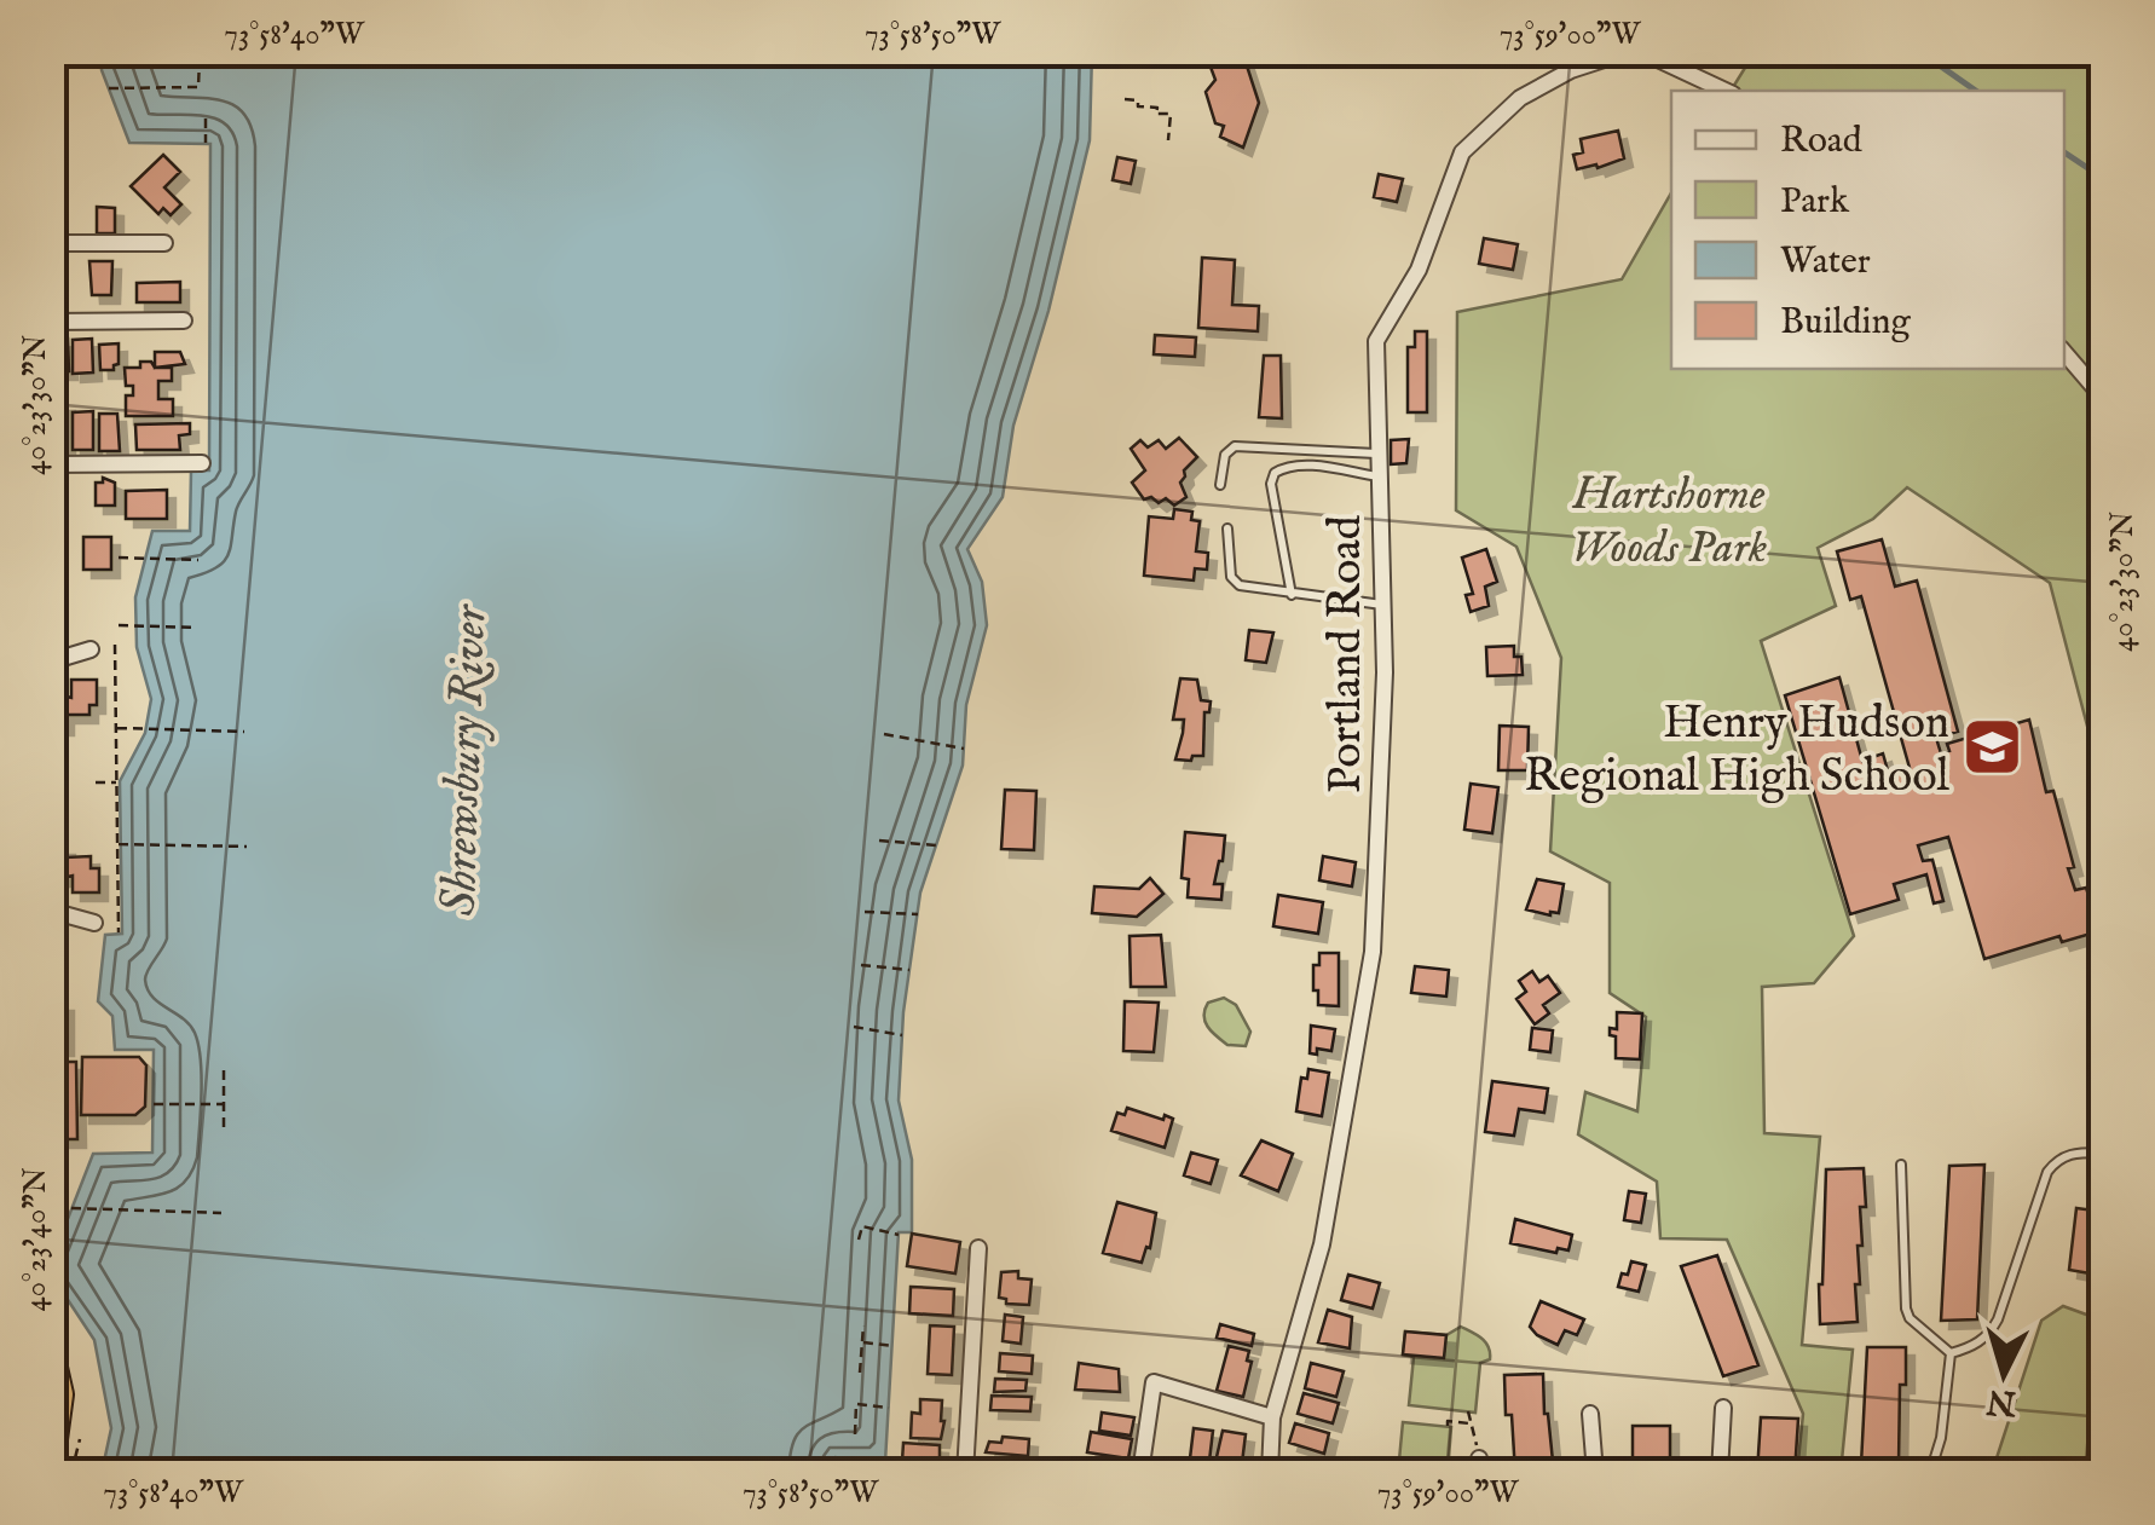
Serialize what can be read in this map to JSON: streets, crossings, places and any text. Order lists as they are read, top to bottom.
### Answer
{
  "streets": {
    "street": ["Portland Road"]
  },
  "water": ["Shrewsbury River"],
  "parks": ["Hartshorne Woods Park"],
  "places": {
    "school or university": ["Henry Hudson Regional High School"]
  },
  "legend": [
    "Road",
    "Park",
    "Water",
    "Building"
  ],
  "north": "bottom",
  "coordinates": [
    "73°58'40\"W",
    "73°58'50\"W",
    "73°59'00\"W",
    "40°23'30\"N",
    "40°23'40\"N"
  ]
}
